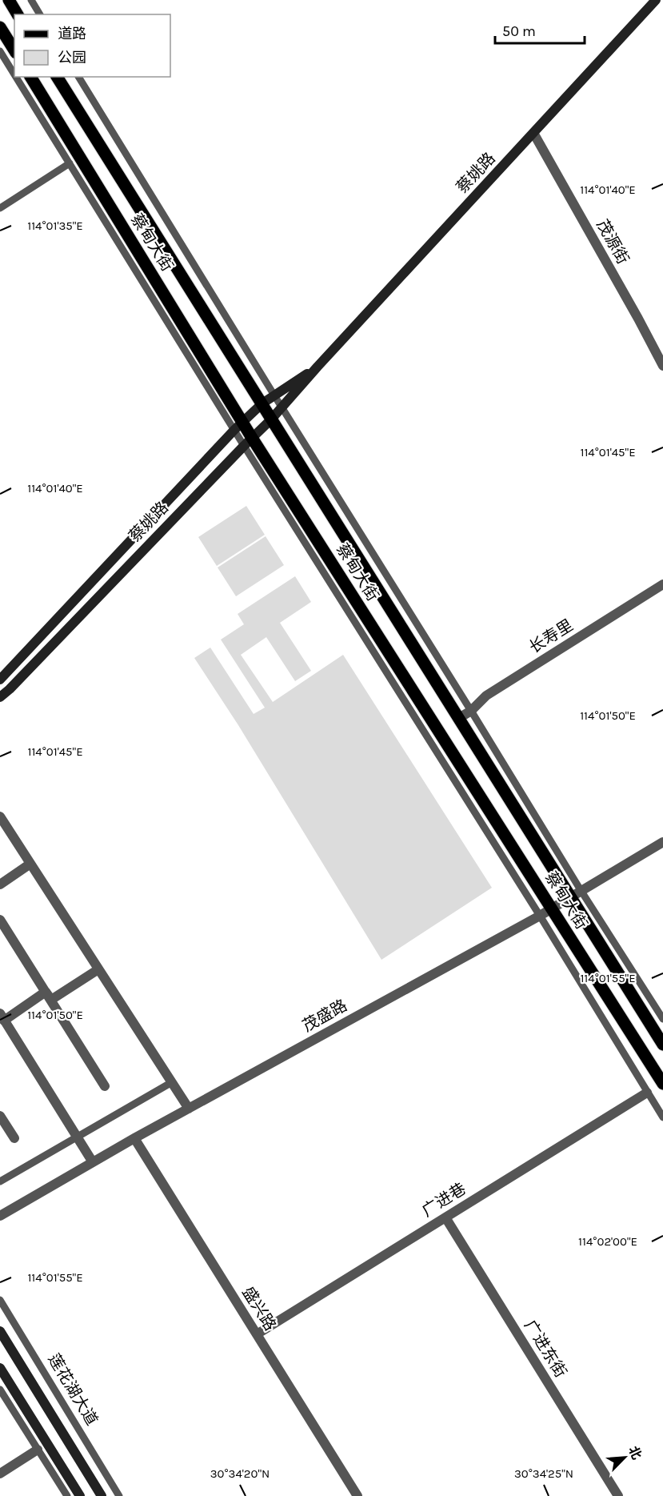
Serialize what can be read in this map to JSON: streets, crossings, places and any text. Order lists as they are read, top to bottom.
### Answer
{
  "streets": {
    "main road": ["蔡甸大街"],
    "street": [
      "蔡姚路",
      "茂源街",
      "长寿里",
      "茂盛路",
      "广进巷",
      "盛兴路",
      "广进东街",
      "莲花湖大道"
    ]
  },
  "crossings": [
    ["蔡姚路", "茂源街"],
    ["蔡姚路", "蔡甸大街"],
    ["蔡甸大街", "长寿里"],
    ["蔡甸大街", "茂盛路"],
    ["茂盛路", "盛兴路"],
    ["广进巷", "盛兴路"],
    ["广进巷", "广进东街"]
  ],
  "legend": ["道路", "公园"],
  "scale_bar": "50 m",
  "north": "top right",
  "coordinates": [
    "114°01'40\"E",
    "114°01'35\"E",
    "114°01'45\"E",
    "114°01'50\"E",
    "114°01'55\"E",
    "114°02'00\"E",
    "30°34'20\"N",
    "30°34'25\"N"
  ]
}
